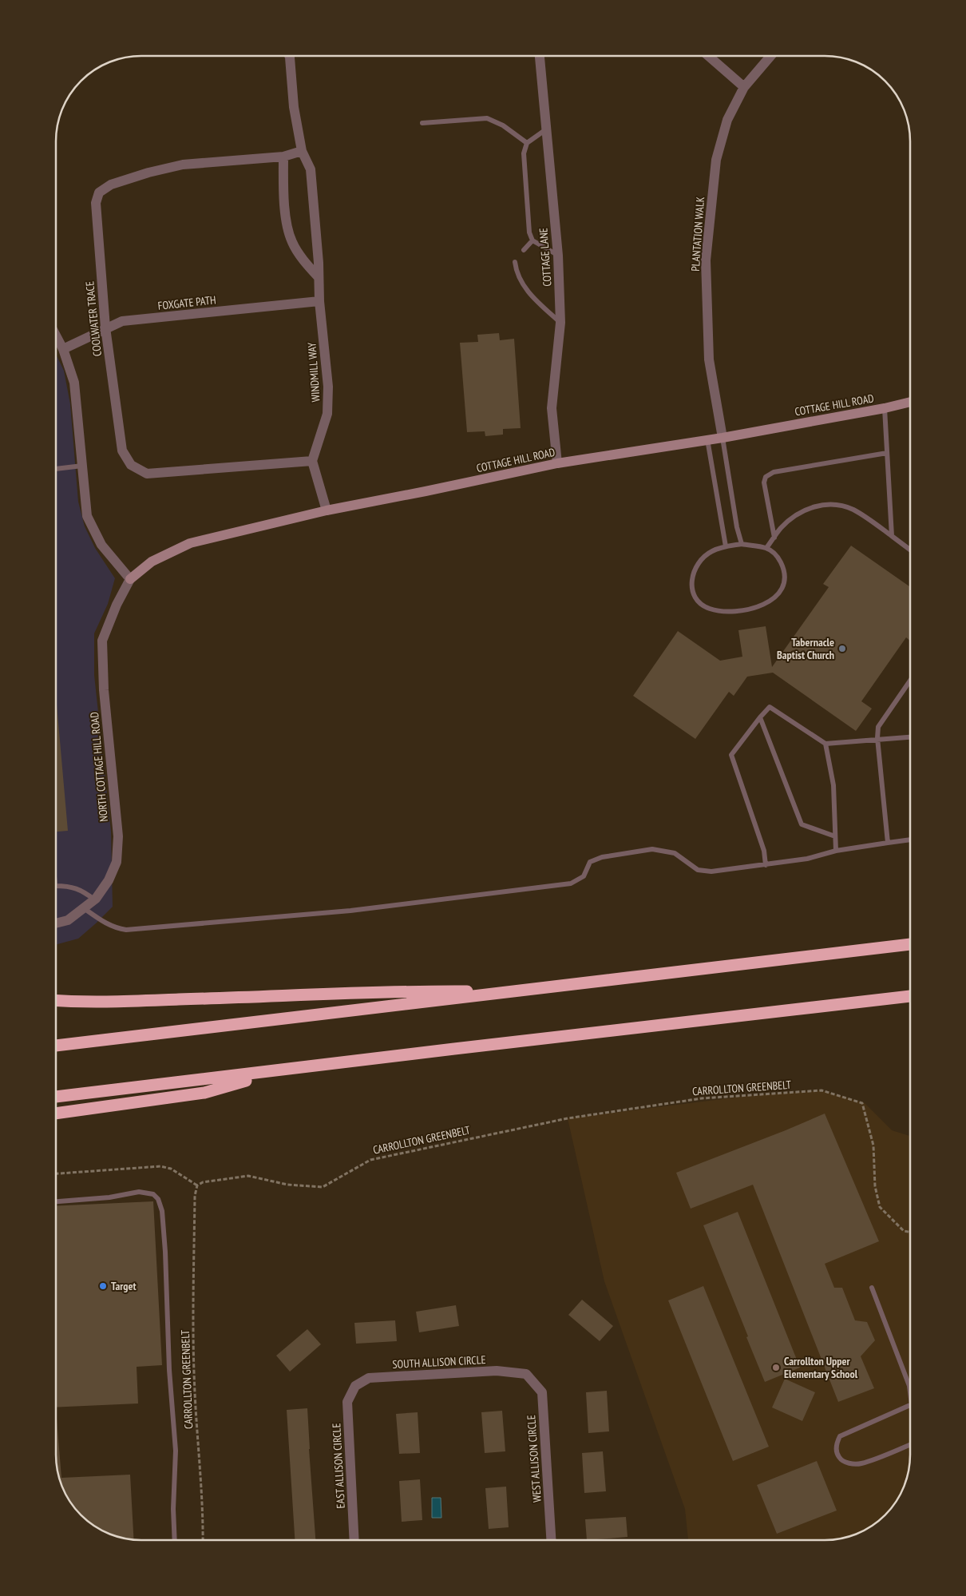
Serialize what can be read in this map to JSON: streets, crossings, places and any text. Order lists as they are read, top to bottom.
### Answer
{
  "streets": {
    "street": [
      "PLANTATION WALK",
      "COTTAGE LANE",
      "FOXGATE PATH",
      "COOLWATER TRACE",
      "WINDMILL WAY",
      "COTTAGE HILL ROAD",
      "NORTH COTTAGE HILL ROAD",
      "SOUTH ALLISON CIRCLE",
      "WEST ALLISON CIRCLE",
      "EAST ALLISON CIRCLE"
    ],
    "path": ["CARROLLTON GREENBELT"]
  },
  "crossings": [
    ["PLANTATION WALK", "COTTAGE HILL ROAD"],
    ["COTTAGE LANE", "COTTAGE HILL ROAD"],
    ["FOXGATE PATH", "COOLWATER TRACE"],
    ["FOXGATE PATH", "WINDMILL WAY"],
    ["COOLWATER TRACE", "WINDMILL WAY"],
    ["COTTAGE HILL ROAD", "NORTH COTTAGE HILL ROAD"],
    ["SOUTH ALLISON CIRCLE", "WEST ALLISON CIRCLE"],
    ["SOUTH ALLISON CIRCLE", "EAST ALLISON CIRCLE"]
  ],
  "places": ["Tabernacle Baptist Church", "Target", "Carrollton Upper Elementary School"]
}
